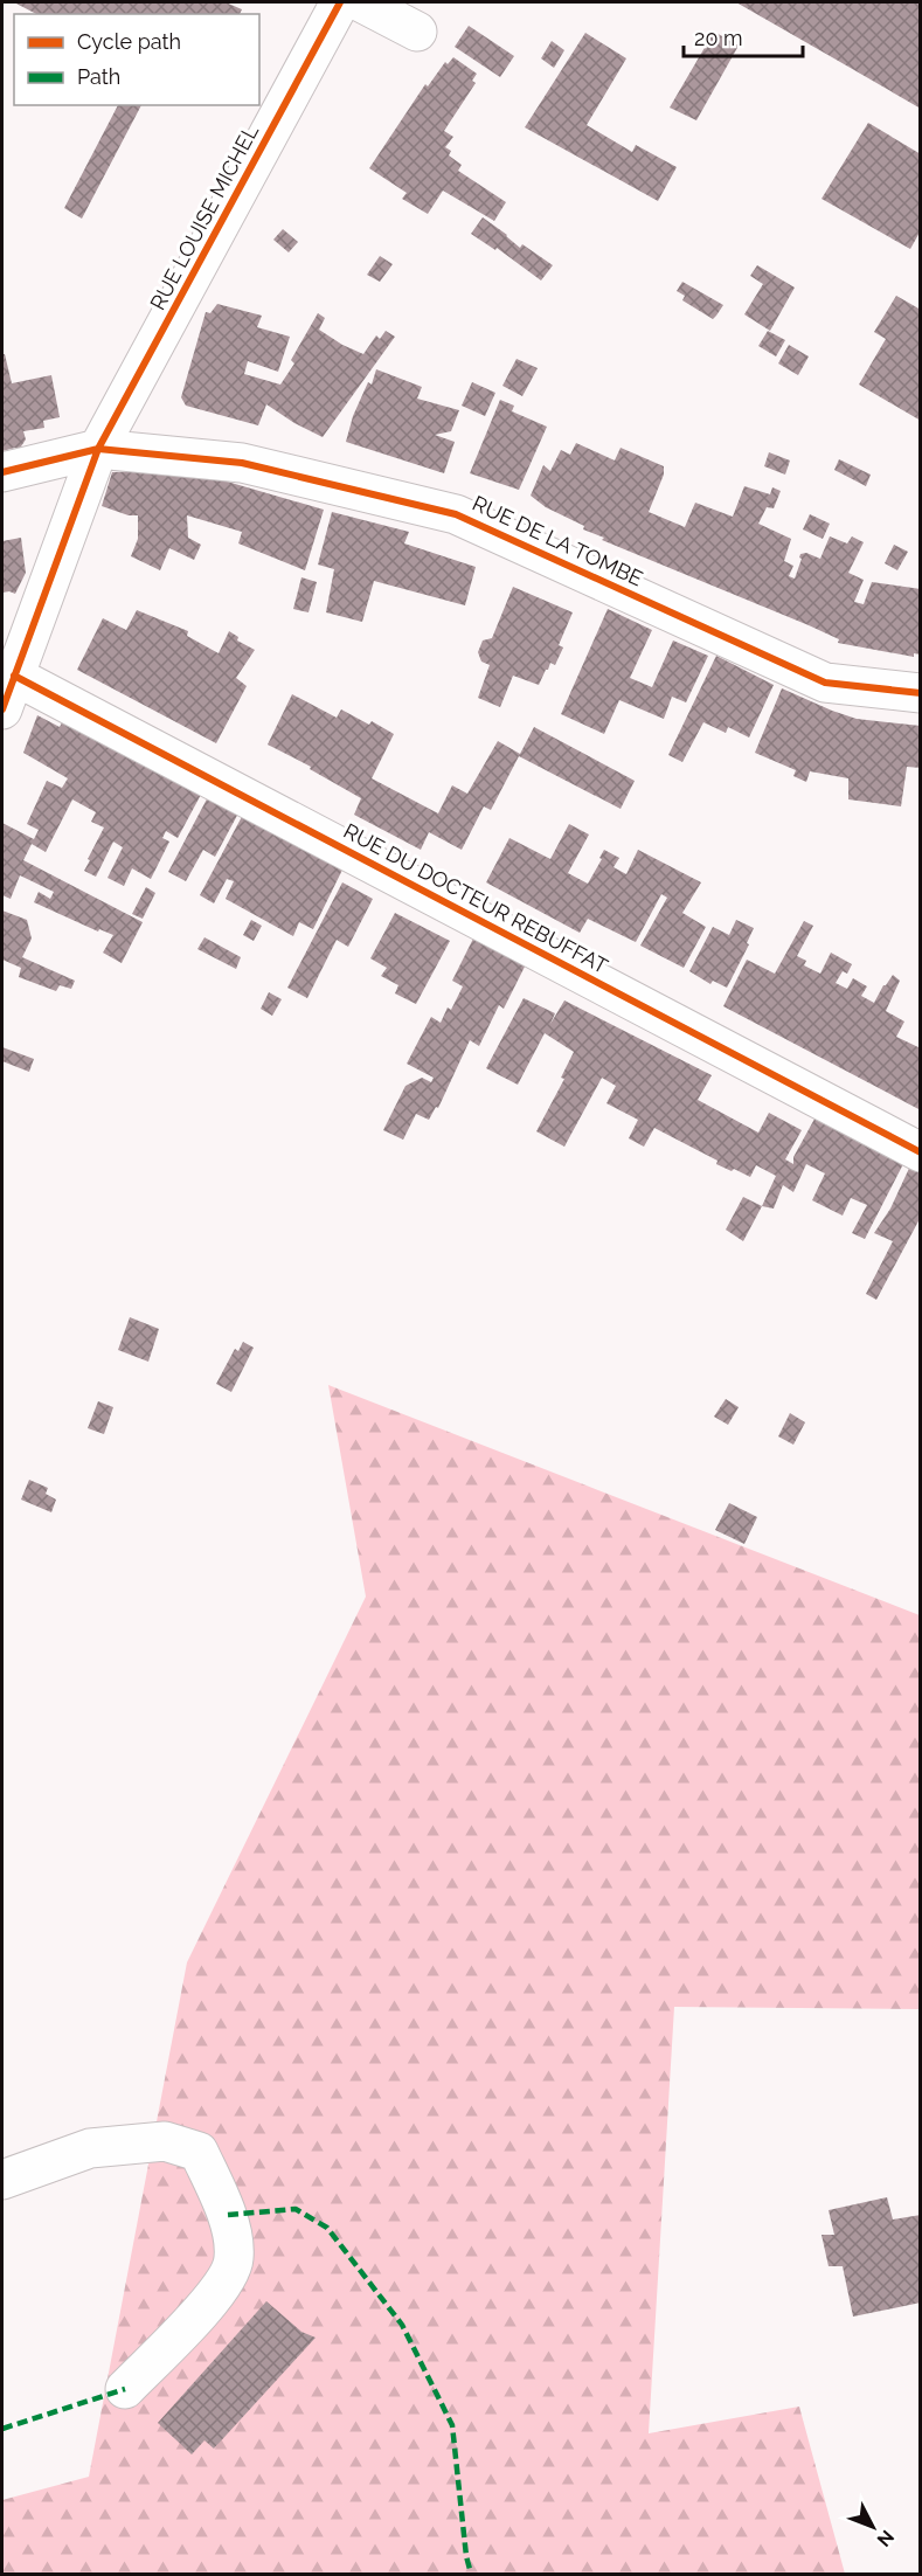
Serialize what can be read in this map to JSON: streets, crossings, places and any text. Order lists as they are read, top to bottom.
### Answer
{
  "streets": {
    "street": ["RUE LOUISE MICHEL", "RUE DE LA TOMBE", "RUE DU DOCTEUR REBUFFAT"]
  },
  "crossings": [
    ["RUE LOUISE MICHEL", "RUE DE LA TOMBE"],
    ["RUE LOUISE MICHEL", "RUE DU DOCTEUR REBUFFAT"]
  ],
  "legend": ["Cycle path", "Path"],
  "scale_bar": "20 m",
  "north": "bottom right"
}
